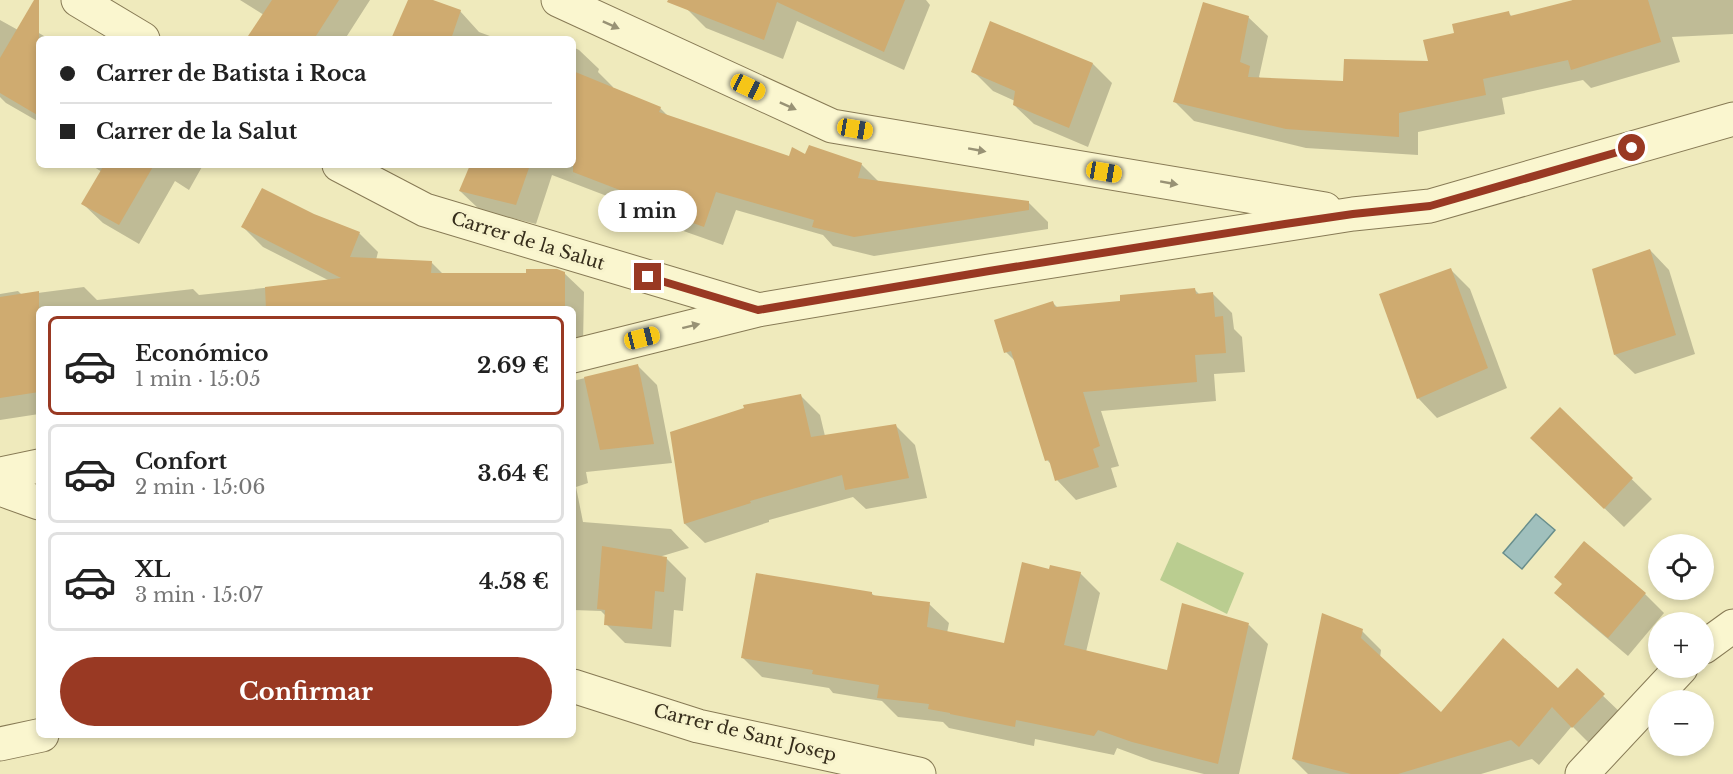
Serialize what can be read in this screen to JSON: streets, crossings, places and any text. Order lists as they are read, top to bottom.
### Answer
{
  "streets": {
    "street": ["Carrer de la Salut", "Carrer de Sant Josep"]
  },
  "page": {
    "banner": ["Carrer de Batista i Roca", "Carrer de la Salut"],
    "bubble": "1 min",
    "list": [
      {
        "name": "Económico",
        "note": "1 min · 15:05",
        "value": "2.69 €"
      },
      {
        "name": "Confort",
        "note": "2 min · 15:06",
        "value": "3.64 €"
      },
      {
        "name": "XL",
        "note": "3 min · 15:07",
        "value": "4.58 €"
      }
    ],
    "map_buttons": ["+", "−"],
    "buttons": "Confirmar"
  }
}
